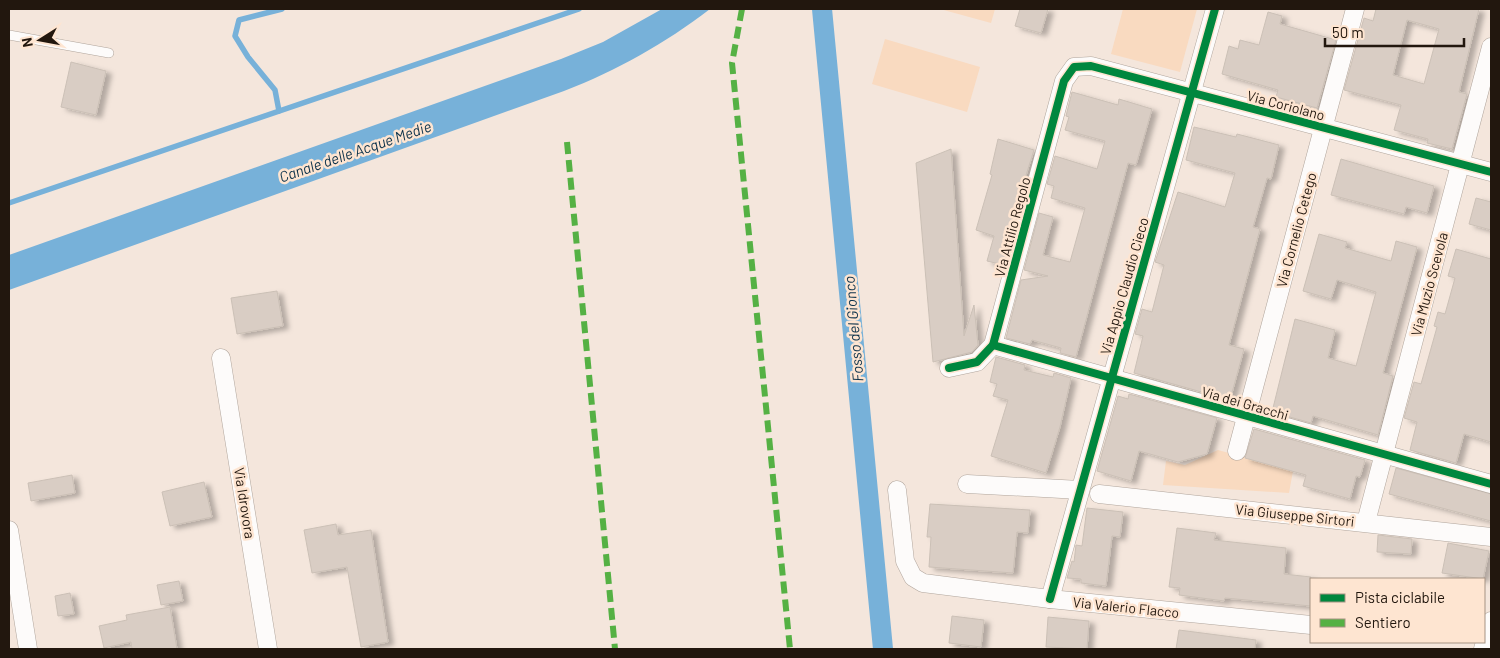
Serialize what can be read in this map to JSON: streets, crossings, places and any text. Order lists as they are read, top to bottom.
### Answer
{
  "streets": {
    "street": [
      "Via Coriolano",
      "Via Attilio Regolo",
      "Via Cornelio Cetego",
      "Via Muzio Scevola",
      "Via Appio Claudio Cieco",
      "Via dei Gracchi",
      "Via Idrovora",
      "Via Giuseppe Sirtori",
      "Via Valerio Flacco"
    ]
  },
  "crossings": [
    ["Via Coriolano", "Via Attilio Regolo"],
    ["Via Coriolano", "Via Cornelio Cetego"],
    ["Via Coriolano", "Via Muzio Scevola"],
    ["Via Coriolano", "Via Appio Claudio Cieco"],
    ["Via Attilio Regolo", "Via dei Gracchi"],
    ["Via Cornelio Cetego", "Via dei Gracchi"],
    ["Via Muzio Scevola", "Via dei Gracchi"],
    ["Via Muzio Scevola", "Via Giuseppe Sirtori"],
    ["Via Appio Claudio Cieco", "Via dei Gracchi"],
    ["Via Appio Claudio Cieco", "Via Valerio Flacco"]
  ],
  "water": ["Canale delle Acque Medie", "Fosso del Gionco"],
  "legend": ["Pista ciclabile", "Sentiero"],
  "scale_bar": "50 m",
  "north": "left"
}
